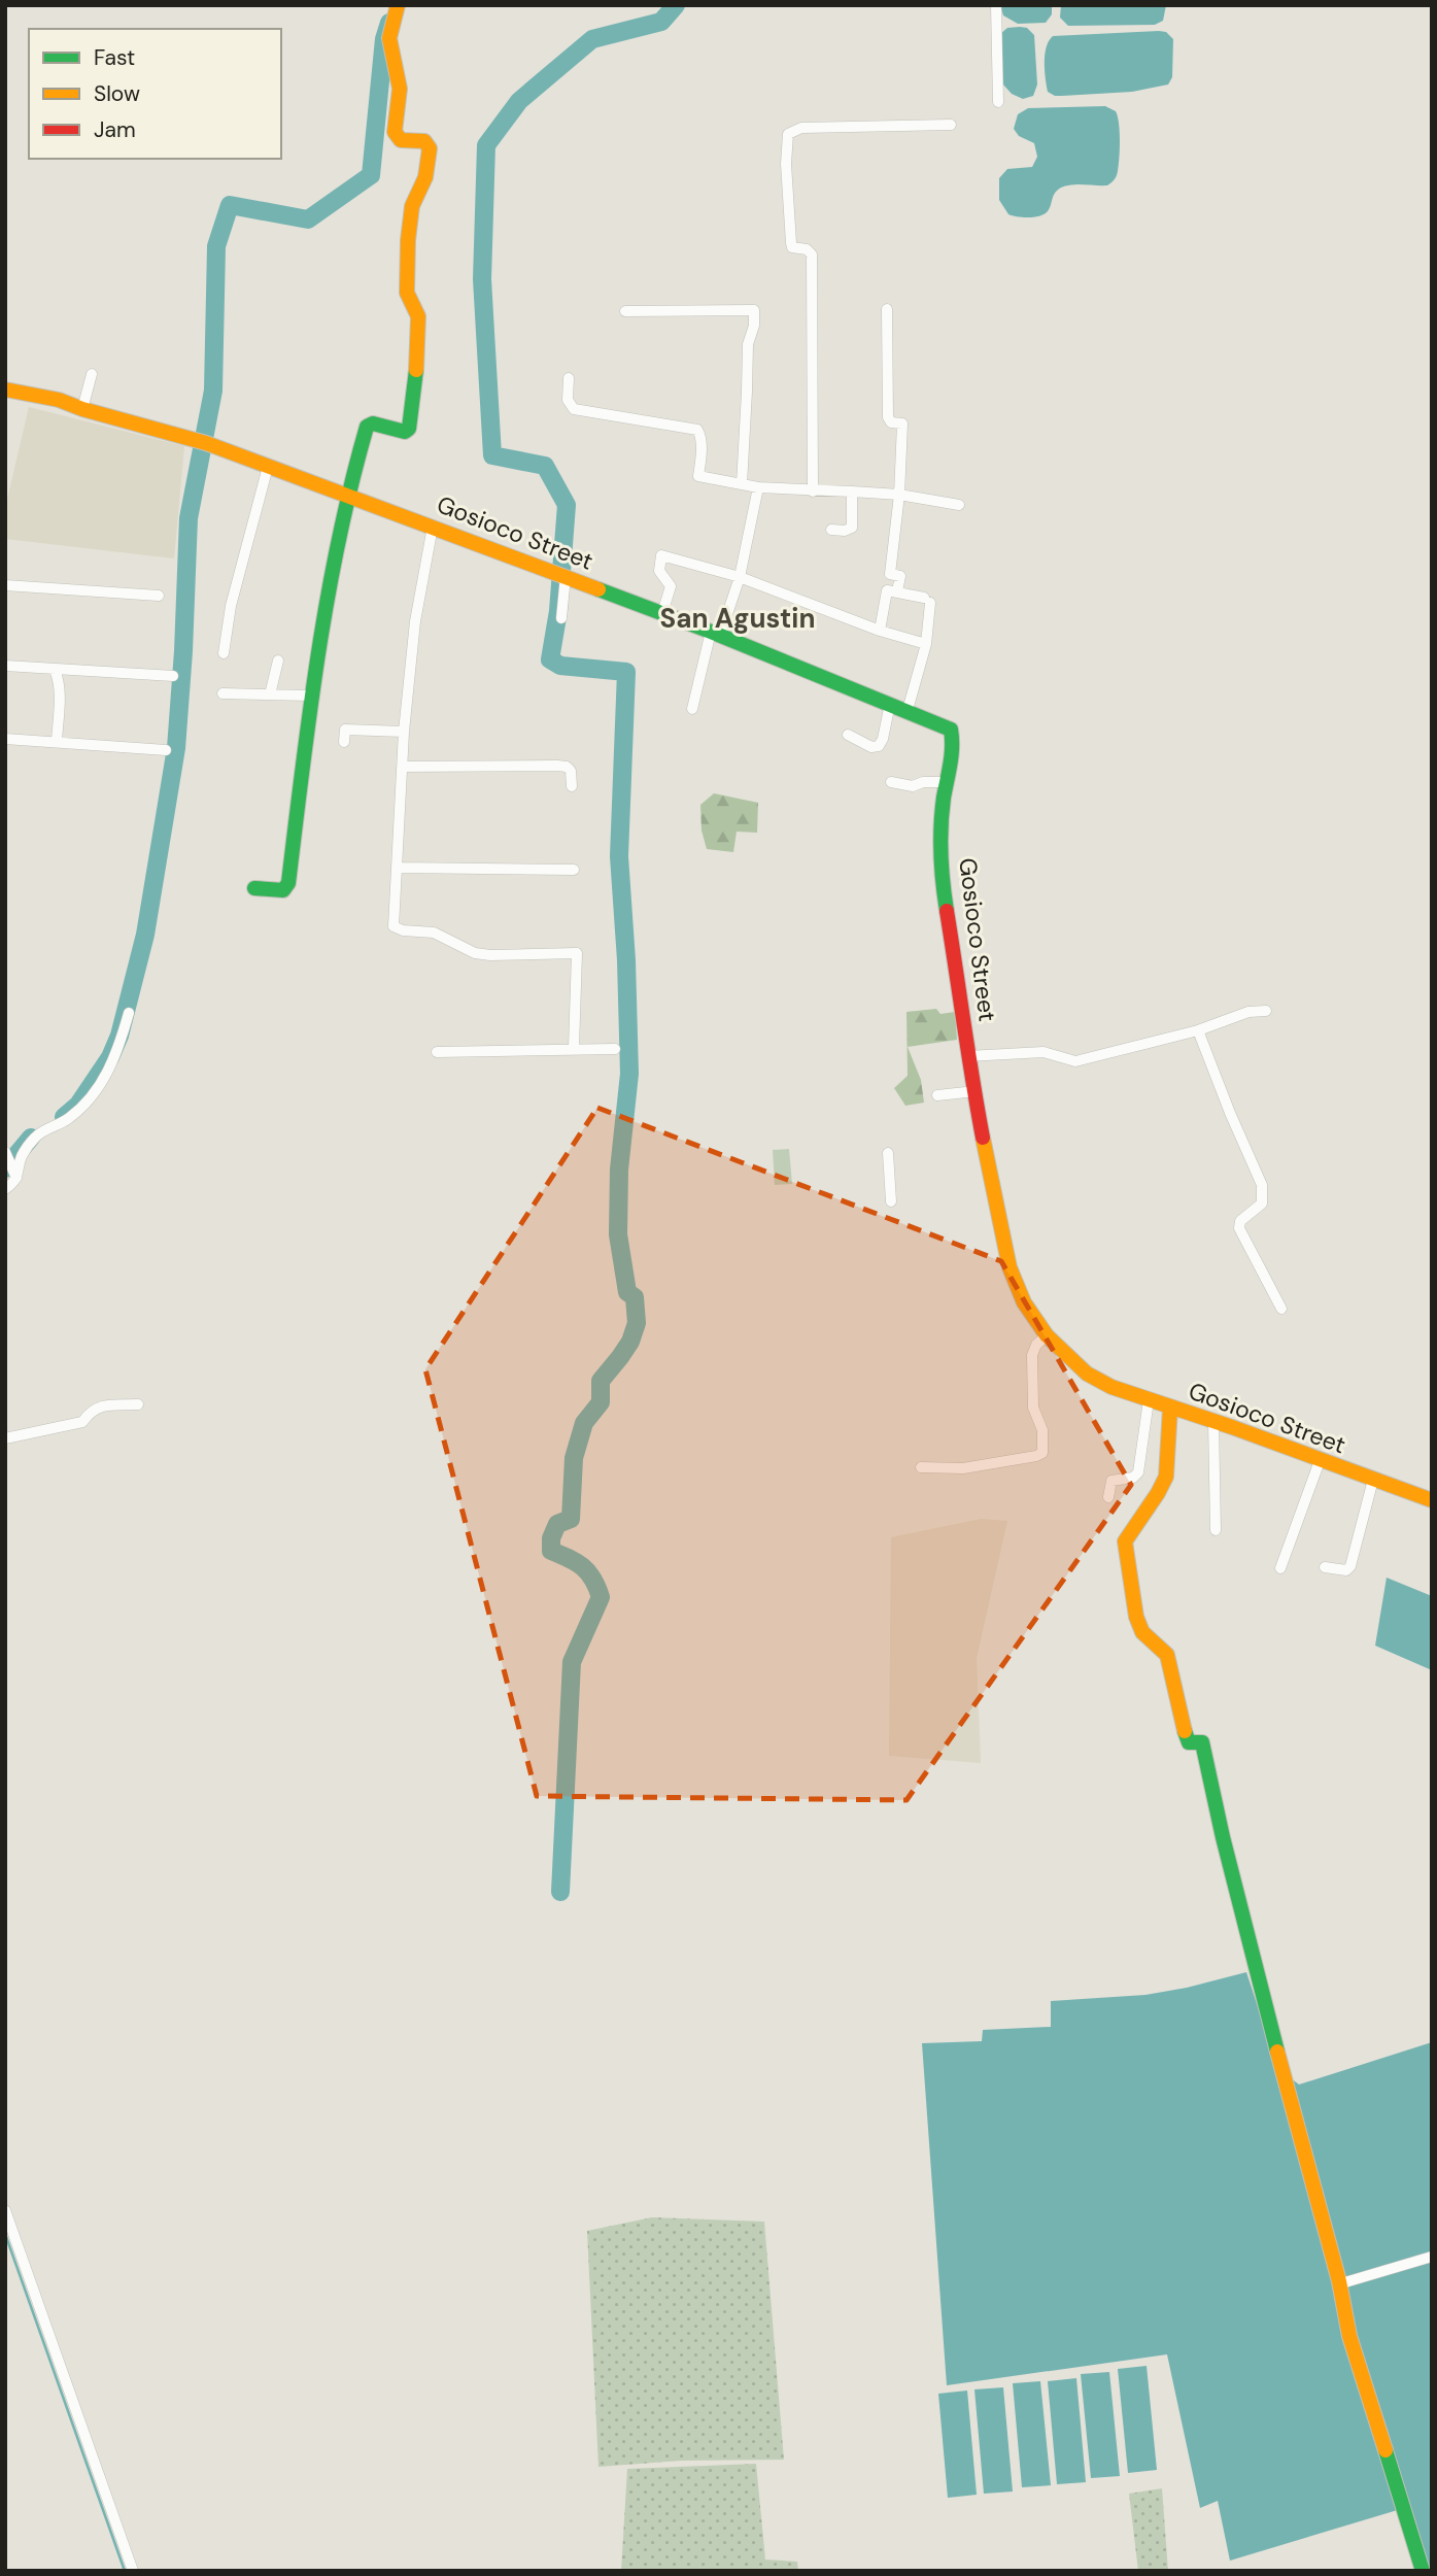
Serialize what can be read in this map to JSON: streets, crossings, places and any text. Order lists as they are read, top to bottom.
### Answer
{
  "streets": {
    "street": ["Gosioco Street"]
  },
  "districts": ["San Agustin"],
  "legend": ["Fast", "Slow", "Jam"]
}
